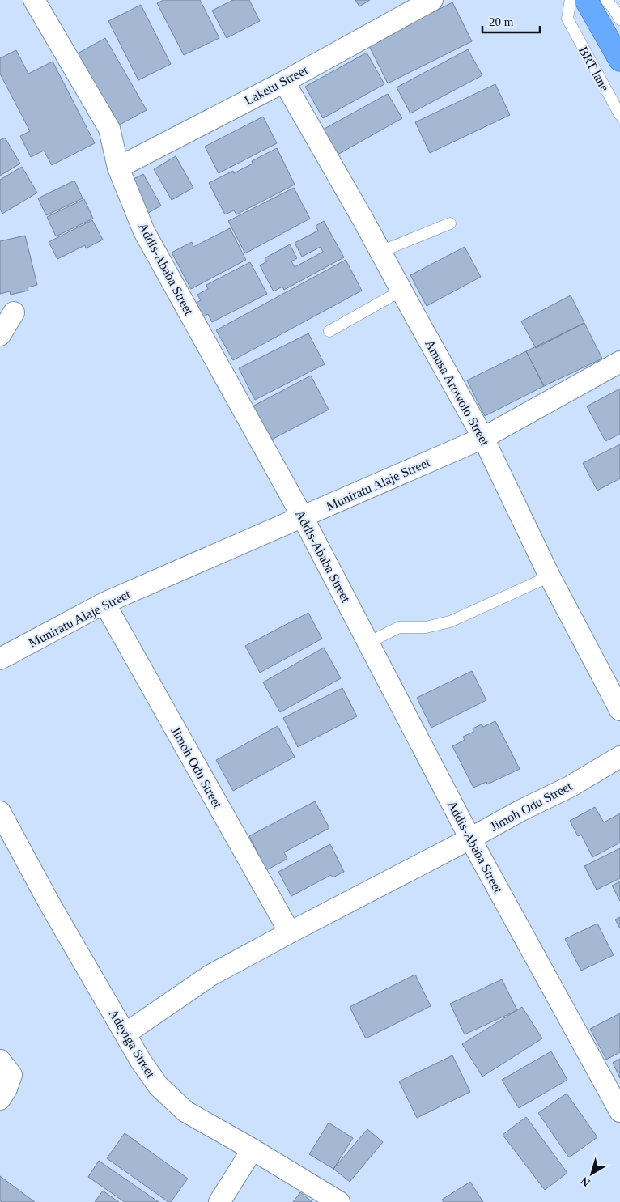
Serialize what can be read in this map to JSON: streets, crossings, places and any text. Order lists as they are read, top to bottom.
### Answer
{
  "streets": {
    "street": [
      "Laketu Street",
      "Addis-Ababa Street",
      "Amusa Arowolo Street",
      "Muniratu Alaje Street",
      "Jimoh Odu Street",
      "Adeyiga Street"
    ],
    "lane": ["BRT lane"]
  },
  "crossings": [
    ["Laketu Street", "Addis-Ababa Street"],
    ["Laketu Street", "Amusa Arowolo Street"],
    ["Addis-Ababa Street", "Muniratu Alaje Street"],
    ["Addis-Ababa Street", "Jimoh Odu Street"],
    ["Amusa Arowolo Street", "Muniratu Alaje Street"],
    ["Muniratu Alaje Street", "Jimoh Odu Street"],
    ["Jimoh Odu Street", "Adeyiga Street"]
  ],
  "scale_bar": "20 m",
  "north": "bottom left"
}
